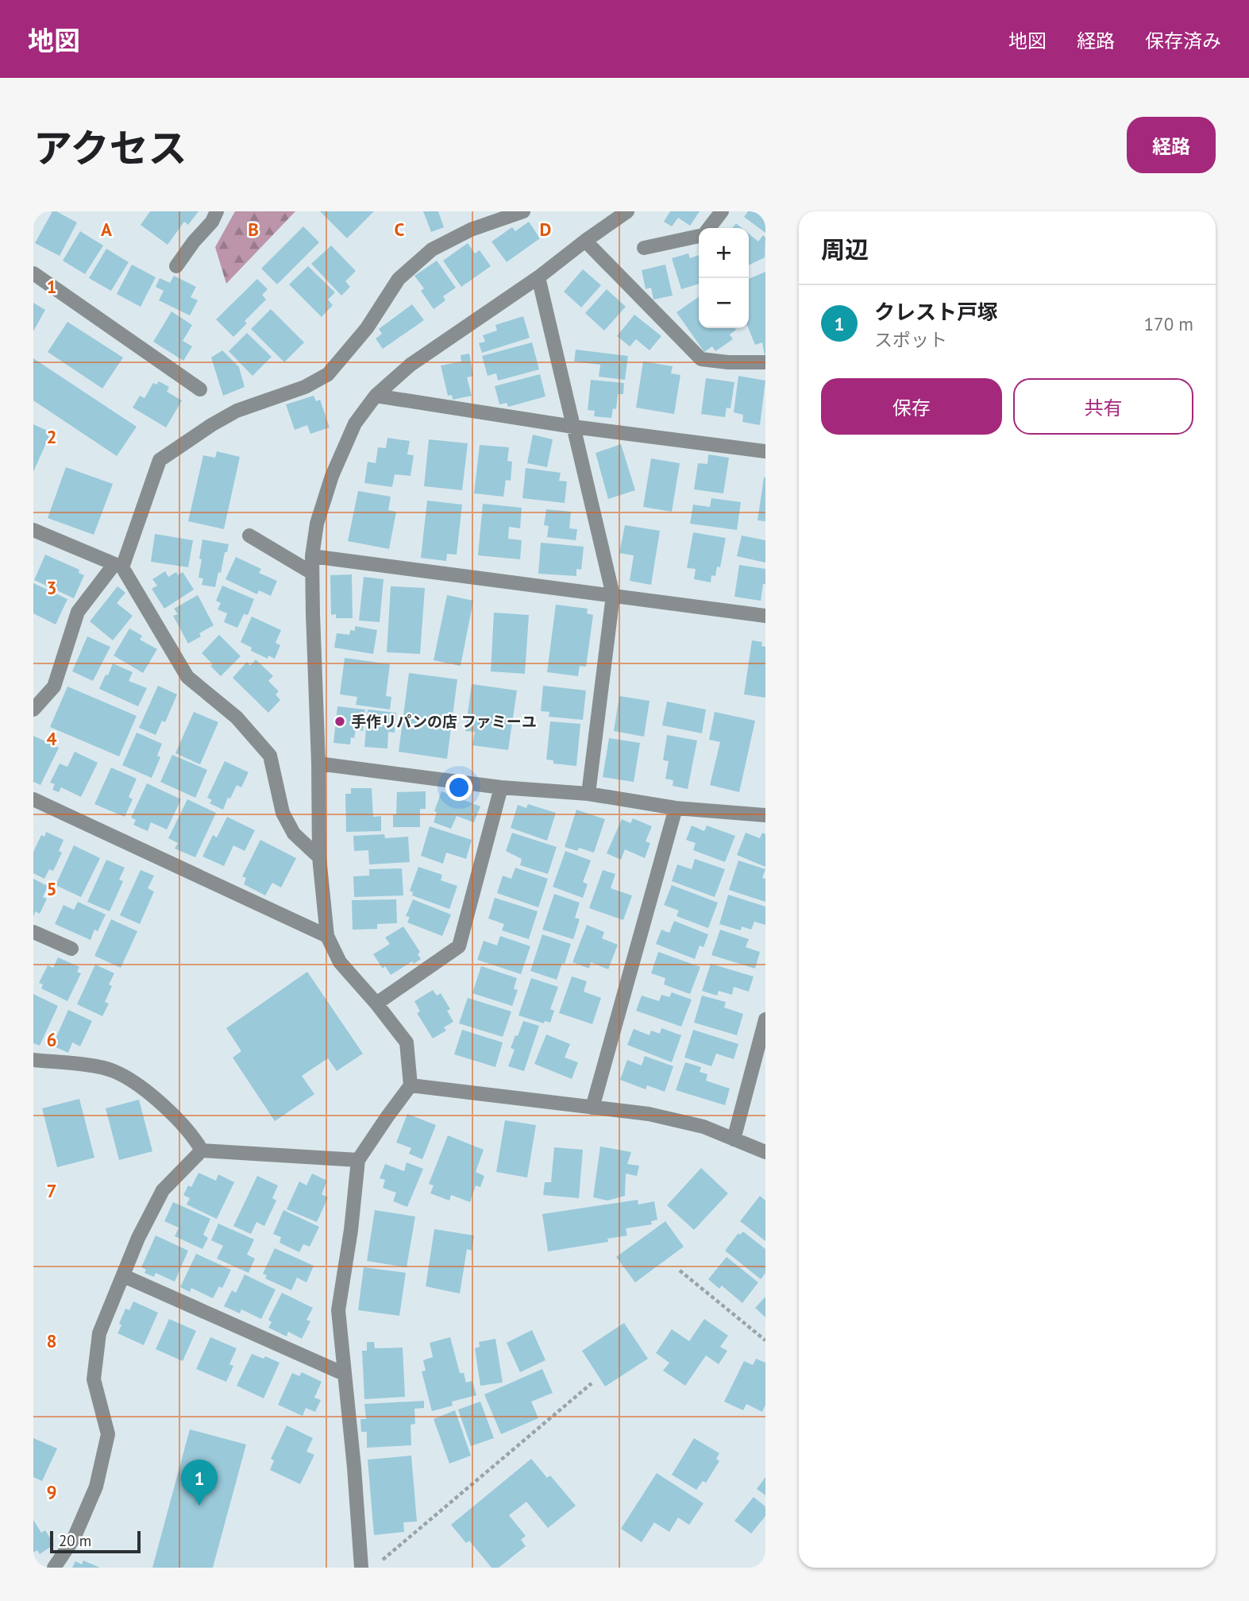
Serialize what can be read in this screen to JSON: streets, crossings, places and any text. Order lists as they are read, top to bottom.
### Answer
{
  "places": ["手作リパンの店 ファミーユ"],
  "scale_bar": "20 m",
  "page": {
    "header": "地図",
    "nav": ["地図", "経路", "保存済み"],
    "title": "アクセス",
    "buttons": [
      "経路",
      ["保存", "共有"]
    ],
    "heading": "周辺",
    "map_buttons": ["+", "−"],
    "list": [
      {
        "mark": "1",
        "name": "クレスト戸塚",
        "note": "スポット",
        "value": "170 m"
      }
    ],
    "pins": "1",
    "scale": "20 m"
  },
  "grid": {
    "columns": [
      "A",
      "B",
      "C",
      "D"
    ],
    "rows": [
      "1",
      "2",
      "3",
      "4",
      "5",
      "6",
      "7",
      "8",
      "9"
    ]
  }
}
